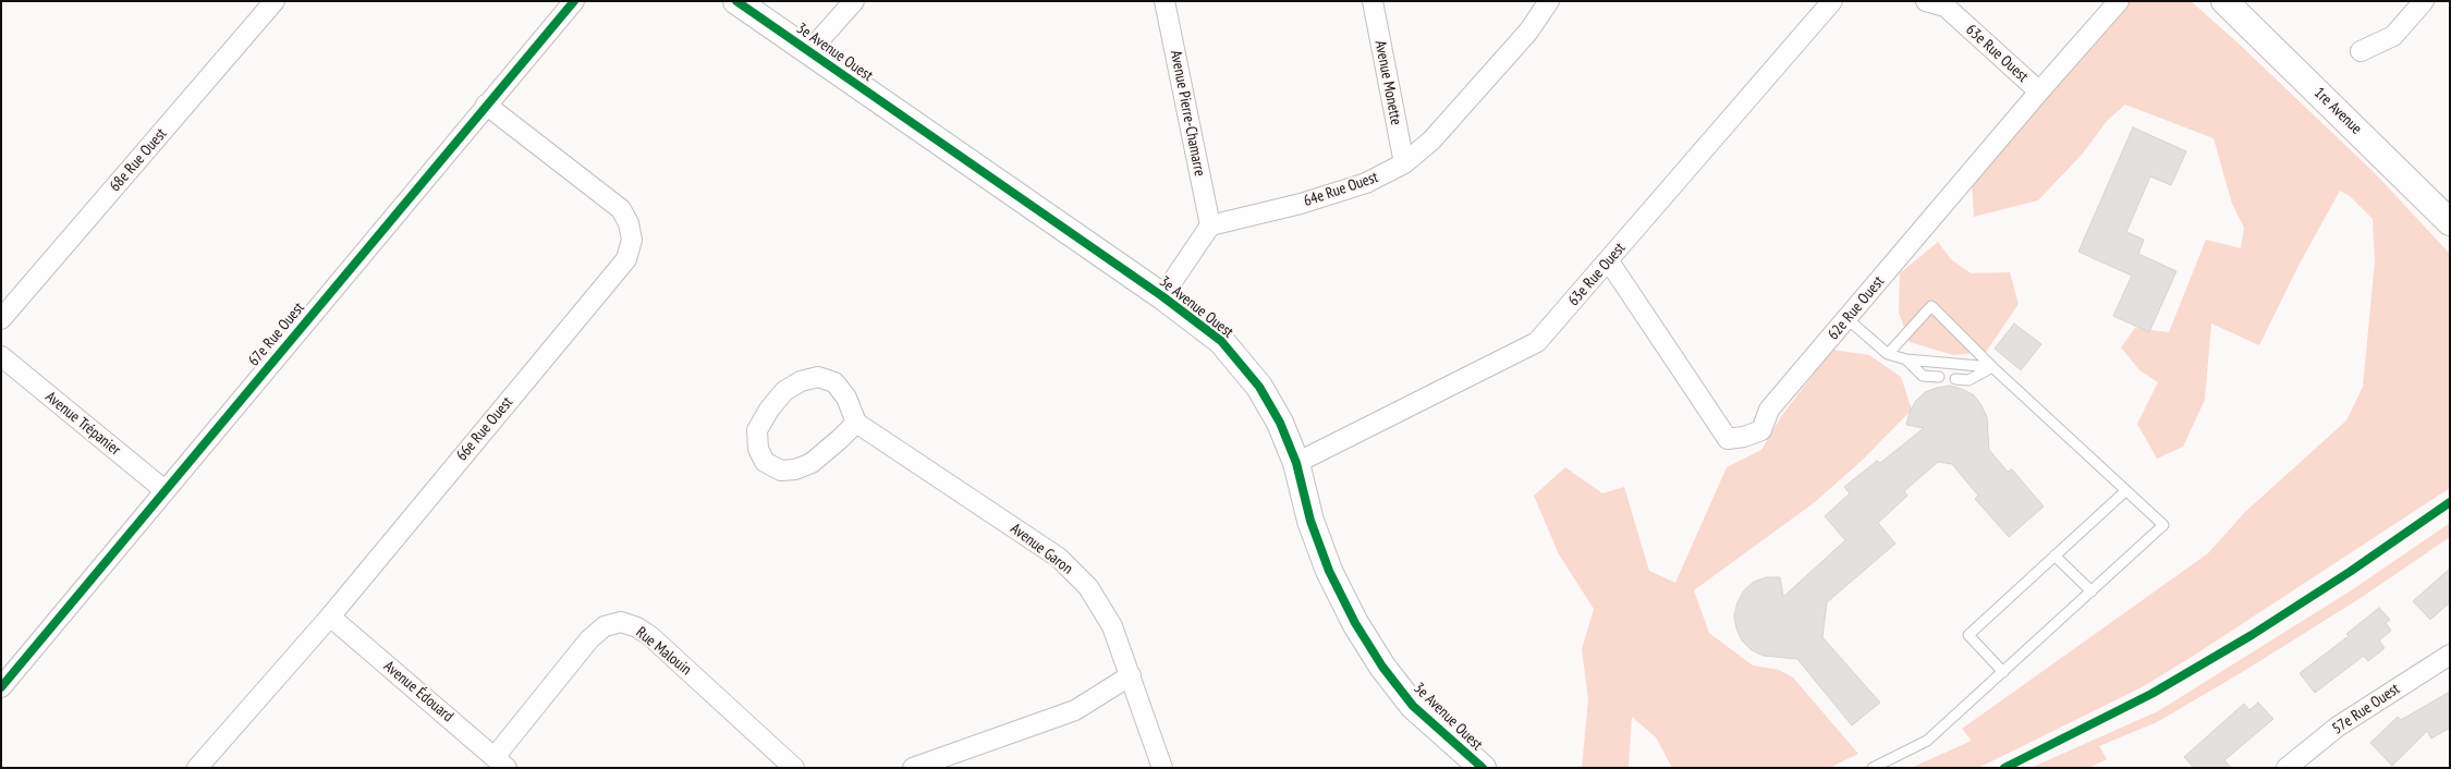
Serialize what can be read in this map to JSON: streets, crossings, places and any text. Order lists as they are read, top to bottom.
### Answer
{
  "streets": {
    "street": [
      "3e Avenue Ouest",
      "63e Rue Ouest",
      "Avenue Monette",
      "1re Avenue",
      "Avenue Pierre-Chamarre",
      "68e Rue Ouest",
      "64e Rue Ouest",
      "62e Rue Ouest",
      "67e Rue Ouest",
      "Avenue Trépanier",
      "66e Rue Ouest",
      "Avenue Garon",
      "Rue Malouin",
      "Avenue Édouard",
      "57e Rue Ouest"
    ]
  },
  "crossings": [
    ["3e Avenue Ouest", "63e Rue Ouest"],
    ["63e Rue Ouest", "62e Rue Ouest"],
    ["Avenue Monette", "64e Rue Ouest"],
    ["Avenue Pierre-Chamarre", "64e Rue Ouest"],
    ["67e Rue Ouest", "Avenue Trépanier"],
    ["67e Rue Ouest", "66e Rue Ouest"],
    ["66e Rue Ouest", "Avenue Édouard"],
    ["Rue Malouin", "Avenue Édouard"]
  ]
}
